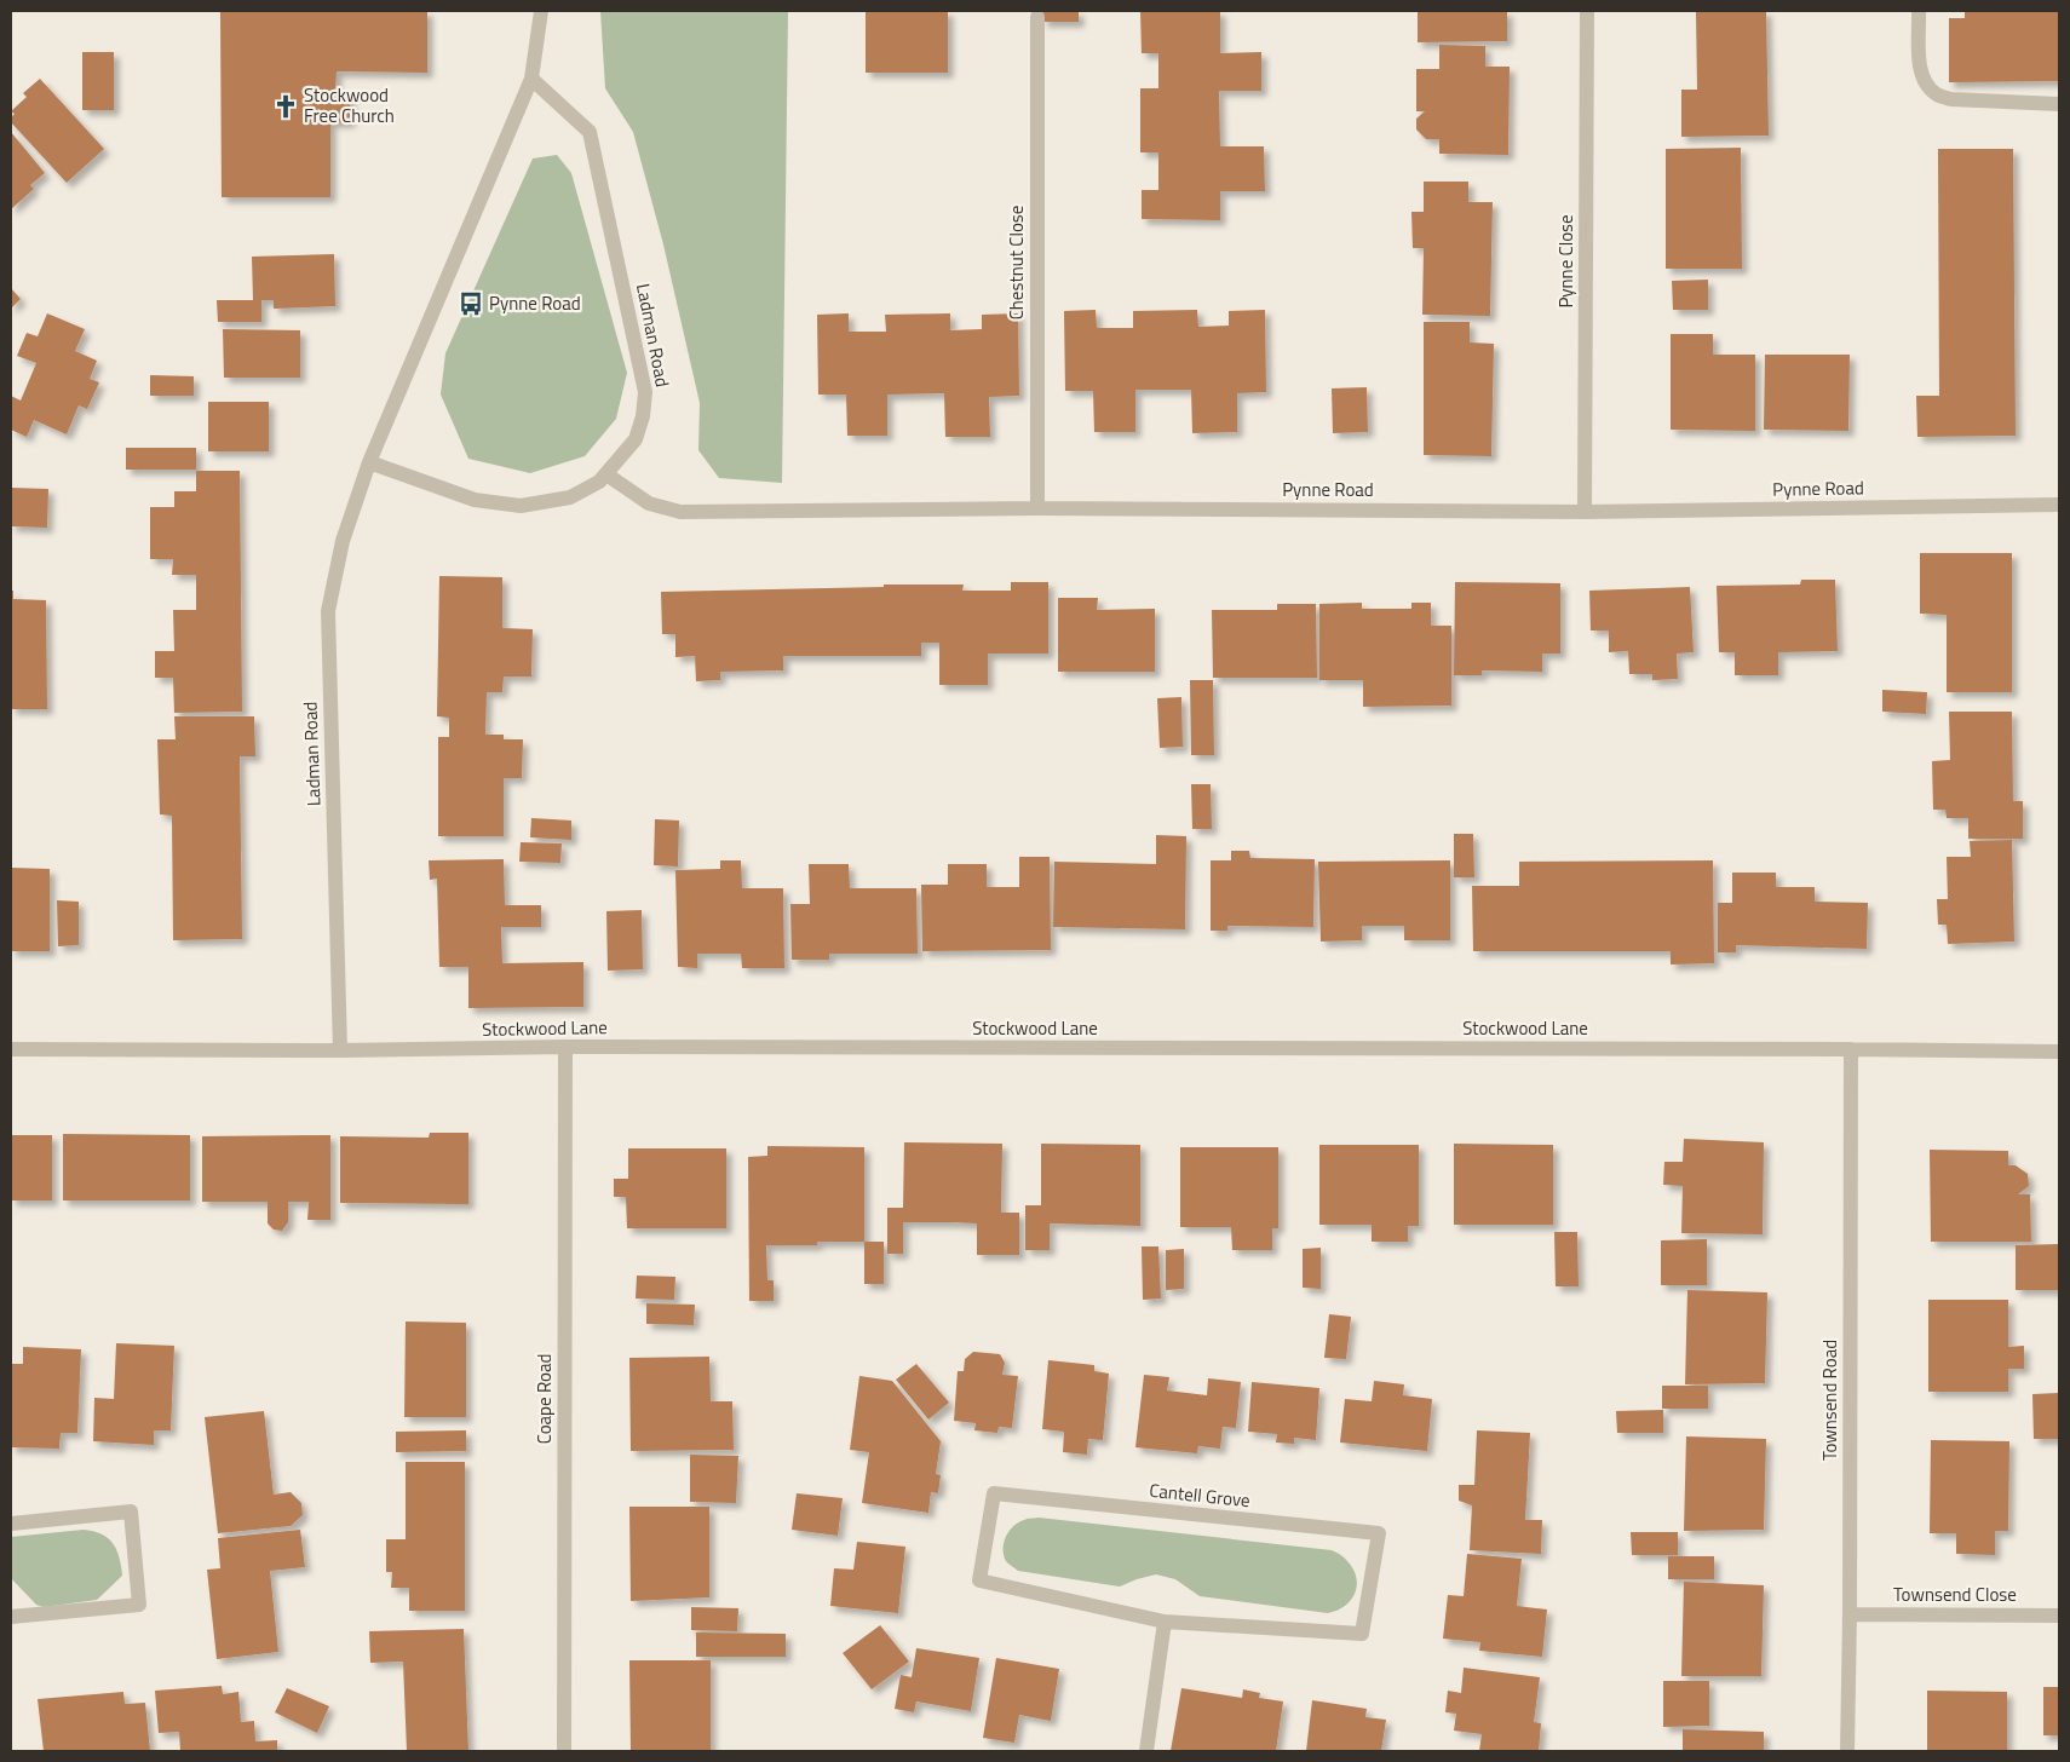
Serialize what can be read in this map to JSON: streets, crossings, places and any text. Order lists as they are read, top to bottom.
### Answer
{
  "streets": {
    "street": [
      "Pynne Close",
      "Chestnut Close",
      "Ladman Road",
      "Pynne Road",
      "Stockwood Lane",
      "Coape Road",
      "Townsend Road",
      "Cantell Grove",
      "Townsend Close"
    ]
  },
  "crossings": [
    ["Pynne Close", "Pynne Road"],
    ["Chestnut Close", "Pynne Road"],
    ["Ladman Road", "Pynne Road"],
    ["Ladman Road", "Stockwood Lane"],
    ["Stockwood Lane", "Coape Road"],
    ["Stockwood Lane", "Townsend Road"],
    ["Townsend Road", "Townsend Close"]
  ],
  "places": {
    "church": ["Stockwood Free Church"],
    "bus stop": ["Pynne Road"]
  }
}
